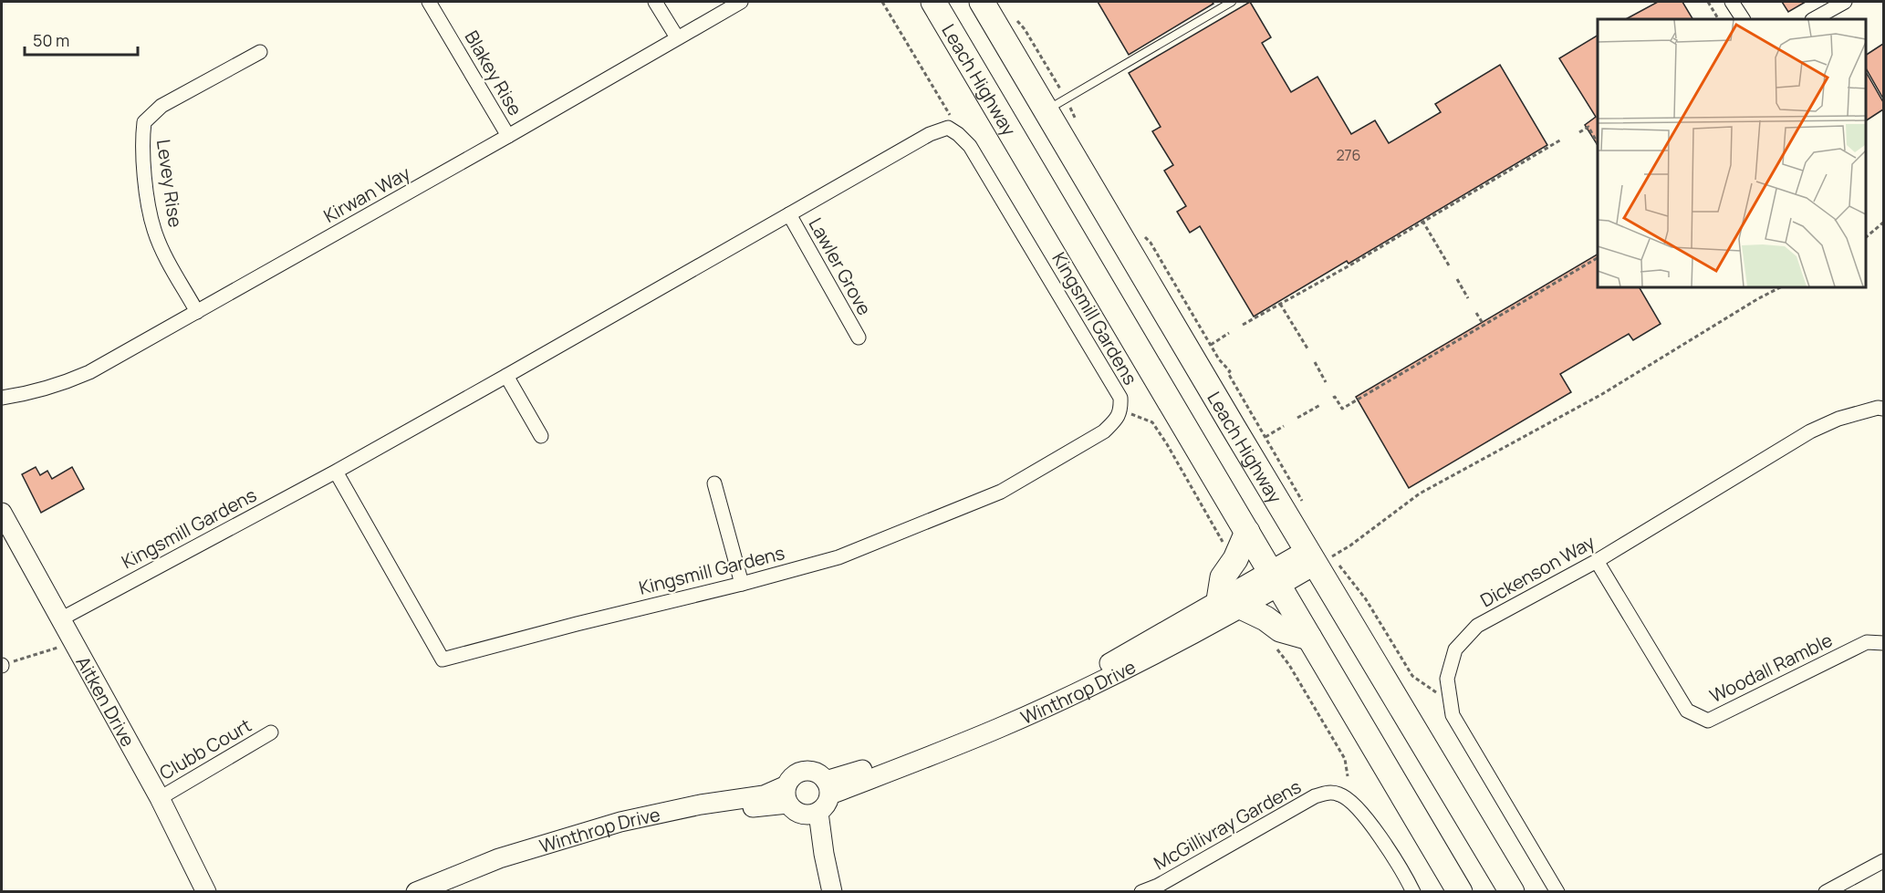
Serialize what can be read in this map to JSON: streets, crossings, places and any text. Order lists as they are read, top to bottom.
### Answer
{
  "streets": {
    "highway": ["Leach Highway"],
    "street": [
      "Blakey Rise",
      "Levey Rise",
      "Kirwan Way",
      "Lawler Grove",
      "Kingsmill Gardens",
      "Dickenson Way",
      "Woodall Ramble",
      "Winthrop Drive",
      "Aitken Drive",
      "Clubb Court",
      "McGillivray Gardens"
    ]
  },
  "crossings": [
    ["Blakey Rise", "Kirwan Way"],
    ["Leach Highway", "Winthrop Drive"],
    ["Levey Rise", "Kirwan Way"],
    ["Lawler Grove", "Kingsmill Gardens"],
    ["Kingsmill Gardens", "Aitken Drive"],
    ["Dickenson Way", "Woodall Ramble"],
    ["Aitken Drive", "Clubb Court"]
  ],
  "house_numbers": ["276"],
  "scale_bar": "50 m"
}
